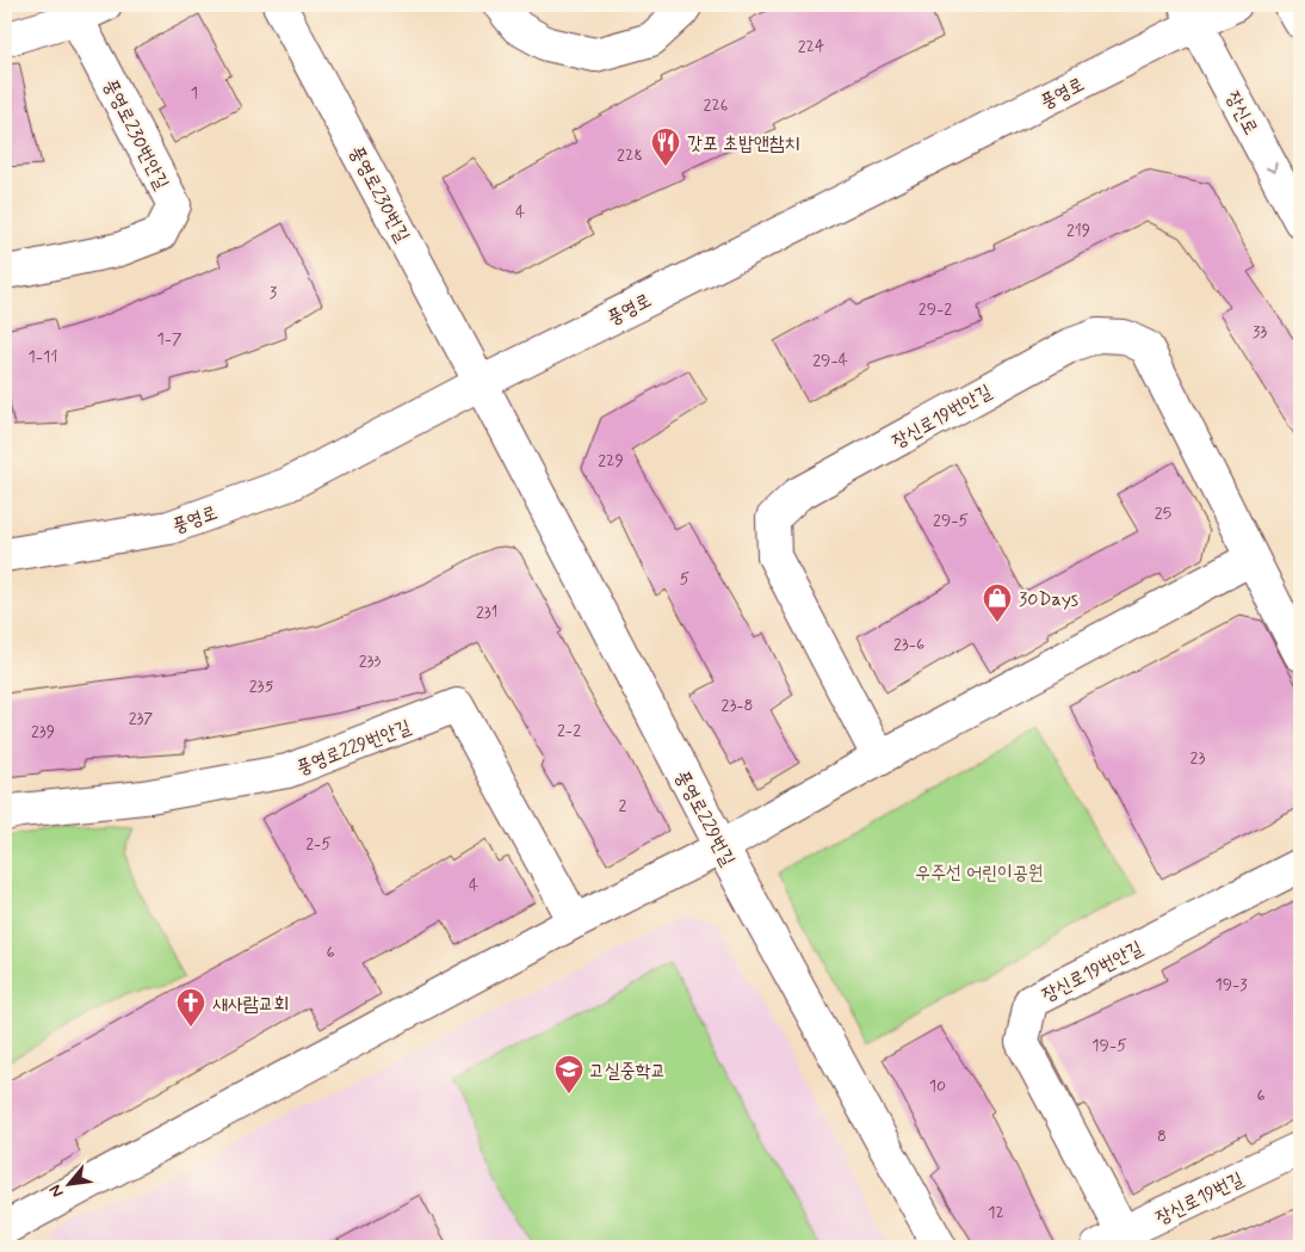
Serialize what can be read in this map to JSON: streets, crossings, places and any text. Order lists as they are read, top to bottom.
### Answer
{
  "streets": {
    "street": [
      "풍영로",
      "장신로",
      "풍영로230번안길",
      "풍영로230번길",
      "장신로19번안길",
      "풍영로229번안길",
      "풍영로229번길",
      "장신로19번길"
    ]
  },
  "crossings": [
    ["풍영로", "장신로"],
    ["풍영로", "풍영로230번길"],
    ["풍영로", "풍영로229번길"],
    ["풍영로230번길", "풍영로229번길"],
    ["장신로19번안길", "장신로19번길"]
  ],
  "one_way": ["장신로"],
  "parks": ["우주선 어린이공원"],
  "places": {
    "restaurant": ["갓포 초밥앤참치"],
    "shop": ["30Days"],
    "church": ["새사람교회"],
    "school or university": ["고실중학교"]
  },
  "house_numbers": [
    "224",
    "1",
    "226",
    "228",
    "4",
    "219",
    "3",
    "29-2",
    "33",
    "1-7",
    "1-11",
    "29-4",
    "229",
    "25",
    "29-5",
    "5",
    "231",
    "23-6",
    "233",
    "235",
    "23-8",
    "237",
    "2-2",
    "239",
    "23",
    "2",
    "2-5",
    "4",
    "6",
    "19-3",
    "19-5",
    "10",
    "6",
    "8",
    "12"
  ],
  "north": "bottom left"
}
